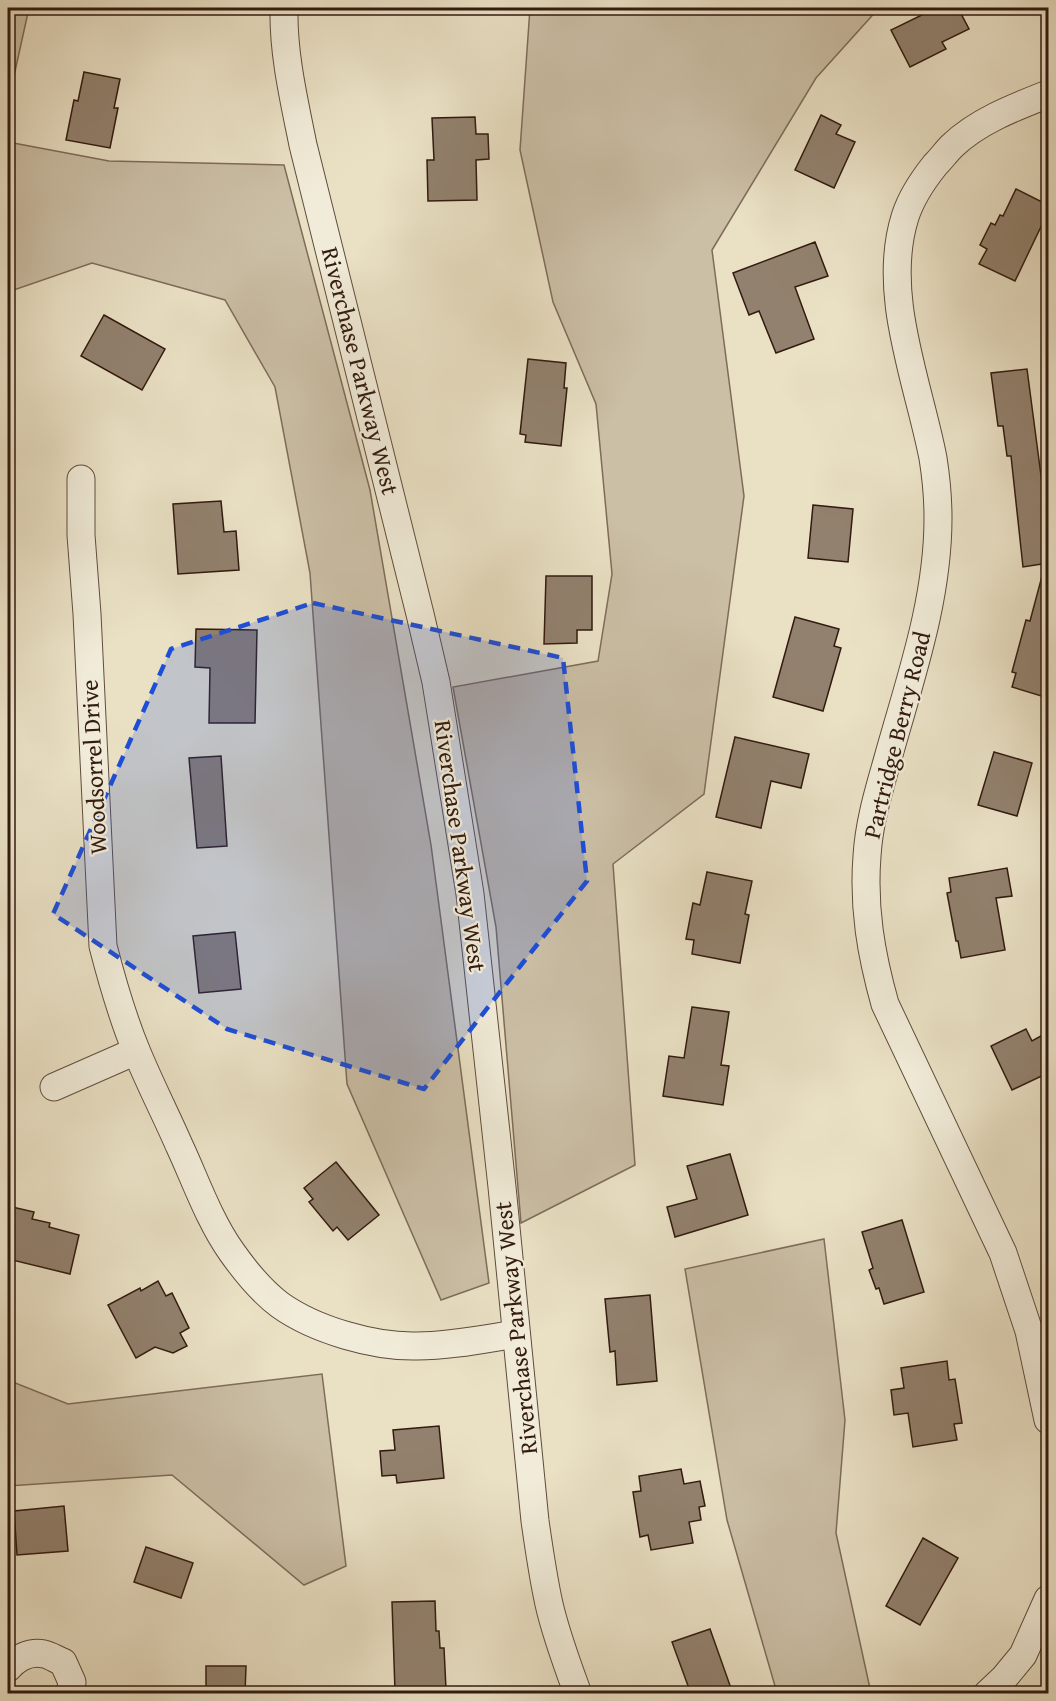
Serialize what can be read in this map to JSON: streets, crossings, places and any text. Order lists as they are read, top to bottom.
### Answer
{
  "streets": {
    "street": ["Riverchase Parkway West", "Partridge Berry Road", "Woodsorrel Drive"]
  },
  "crossings": [
    ["Riverchase Parkway West", "Woodsorrel Drive"]
  ]
}
